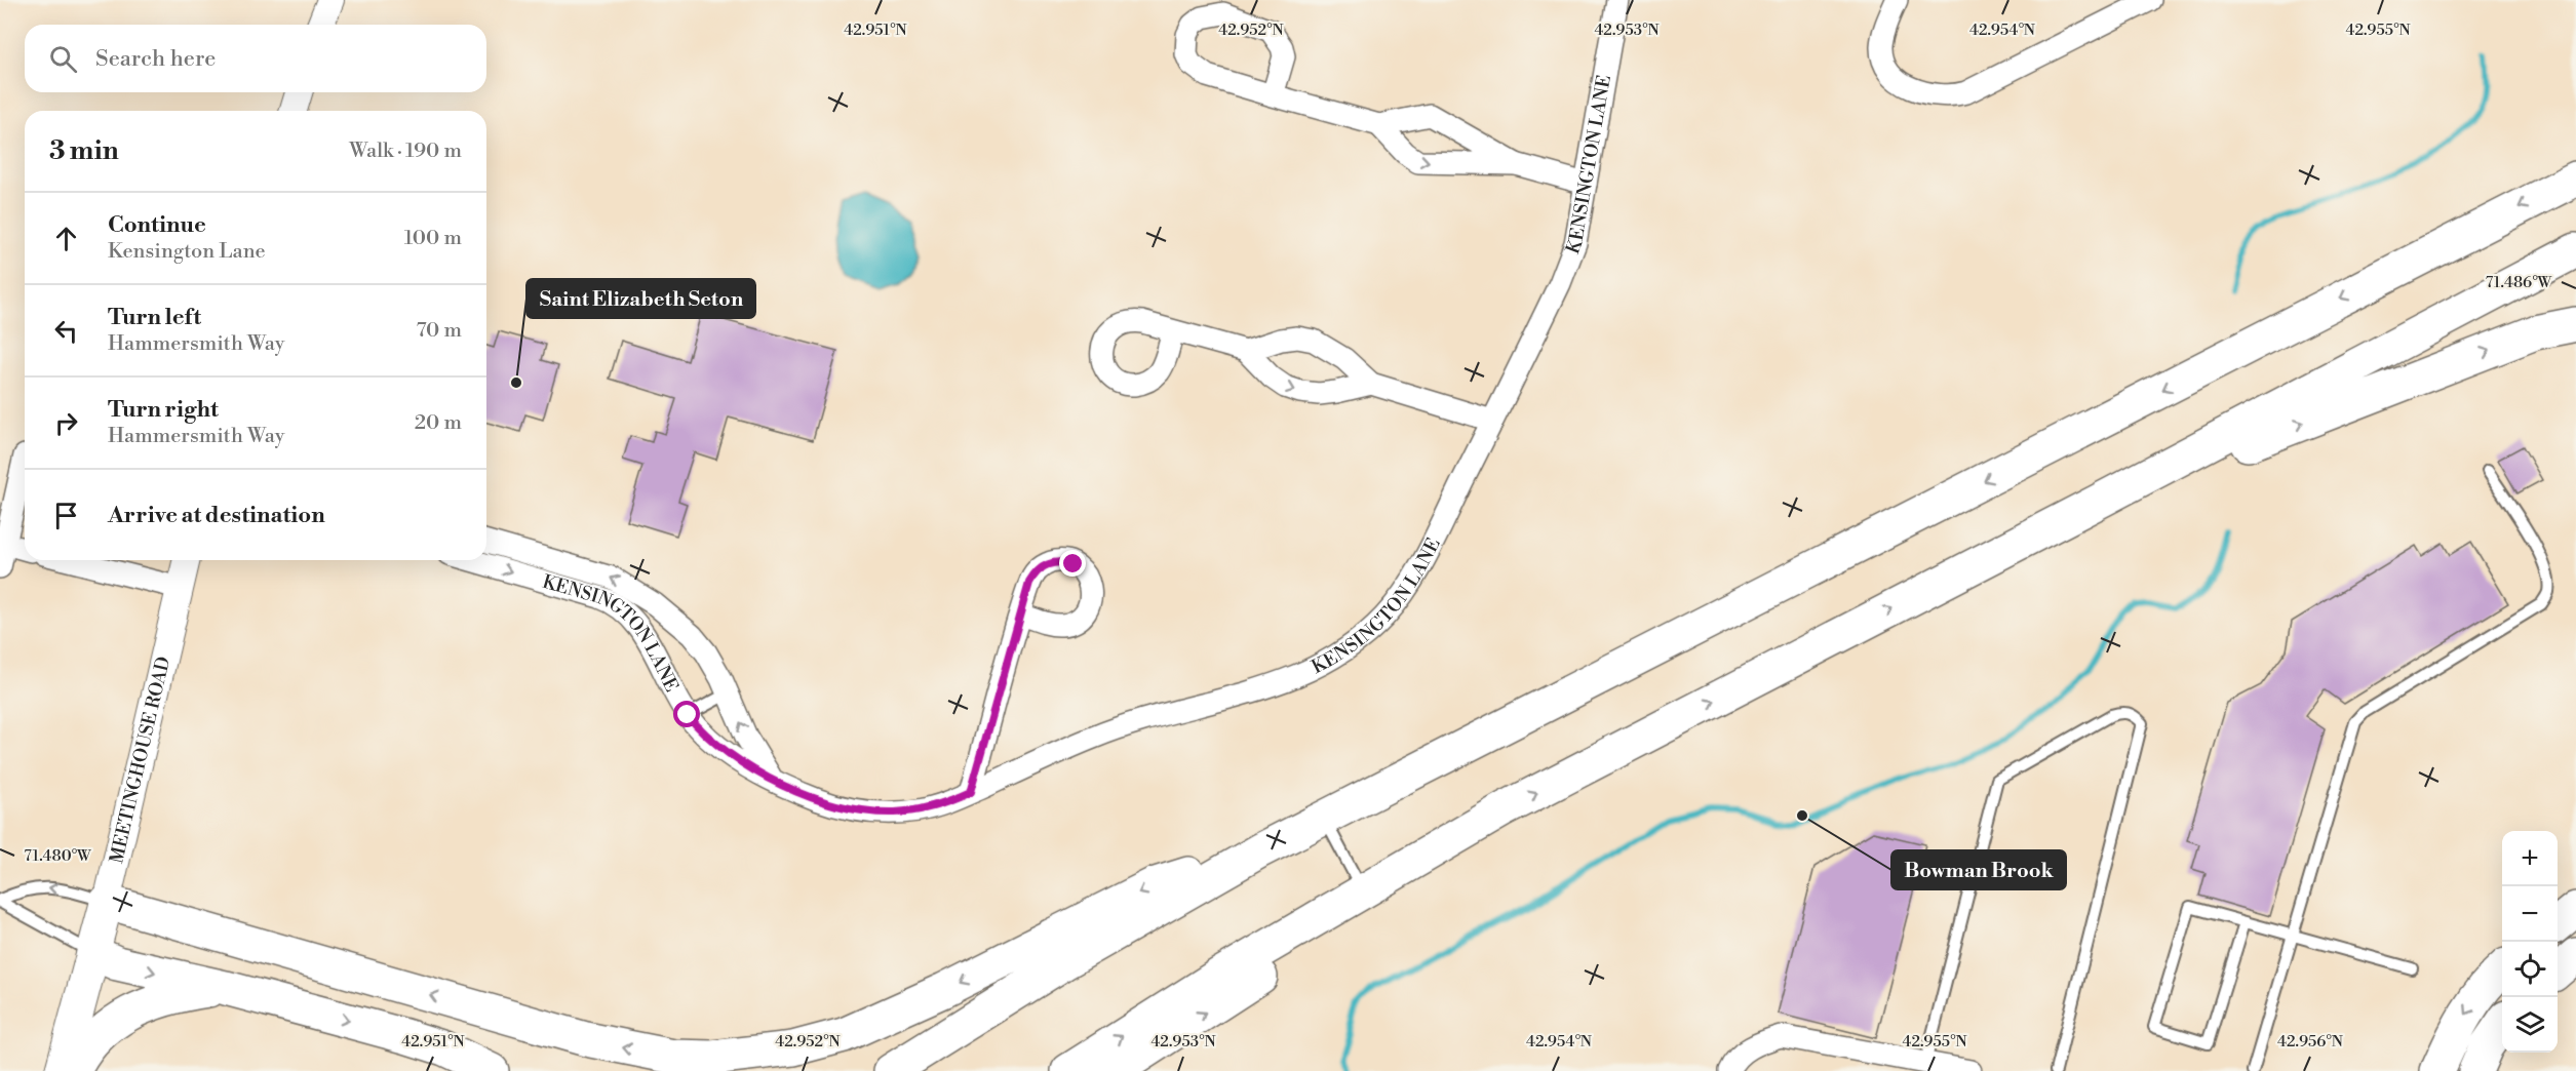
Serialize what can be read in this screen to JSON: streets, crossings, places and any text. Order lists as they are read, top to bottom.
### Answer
{
  "streets": {
    "main road": ["MEETINGHOUSE ROAD"],
    "street": ["KENSINGTON LANE"]
  },
  "places": ["Saint Elizabeth Seton", "Bowman Brook"],
  "page": {
    "search": "Search here",
    "heading": ["3 min", "Walk · 190 m"],
    "list": [
      ["Continue", "Kensington Lane", "100 m"],
      ["Turn left", "Hammersmith Way", "70 m"],
      ["Turn right", "Hammersmith Way", "20 m"],
      "Arrive at destination"
    ],
    "map_buttons": ["+", "−"]
  },
  "coordinates": [
    "42.951°N",
    "42.952°N",
    "42.953°N",
    "42.954°N",
    "42.955°N",
    "71.486°W",
    "71.480°W",
    "42.956°N"
  ]
}
